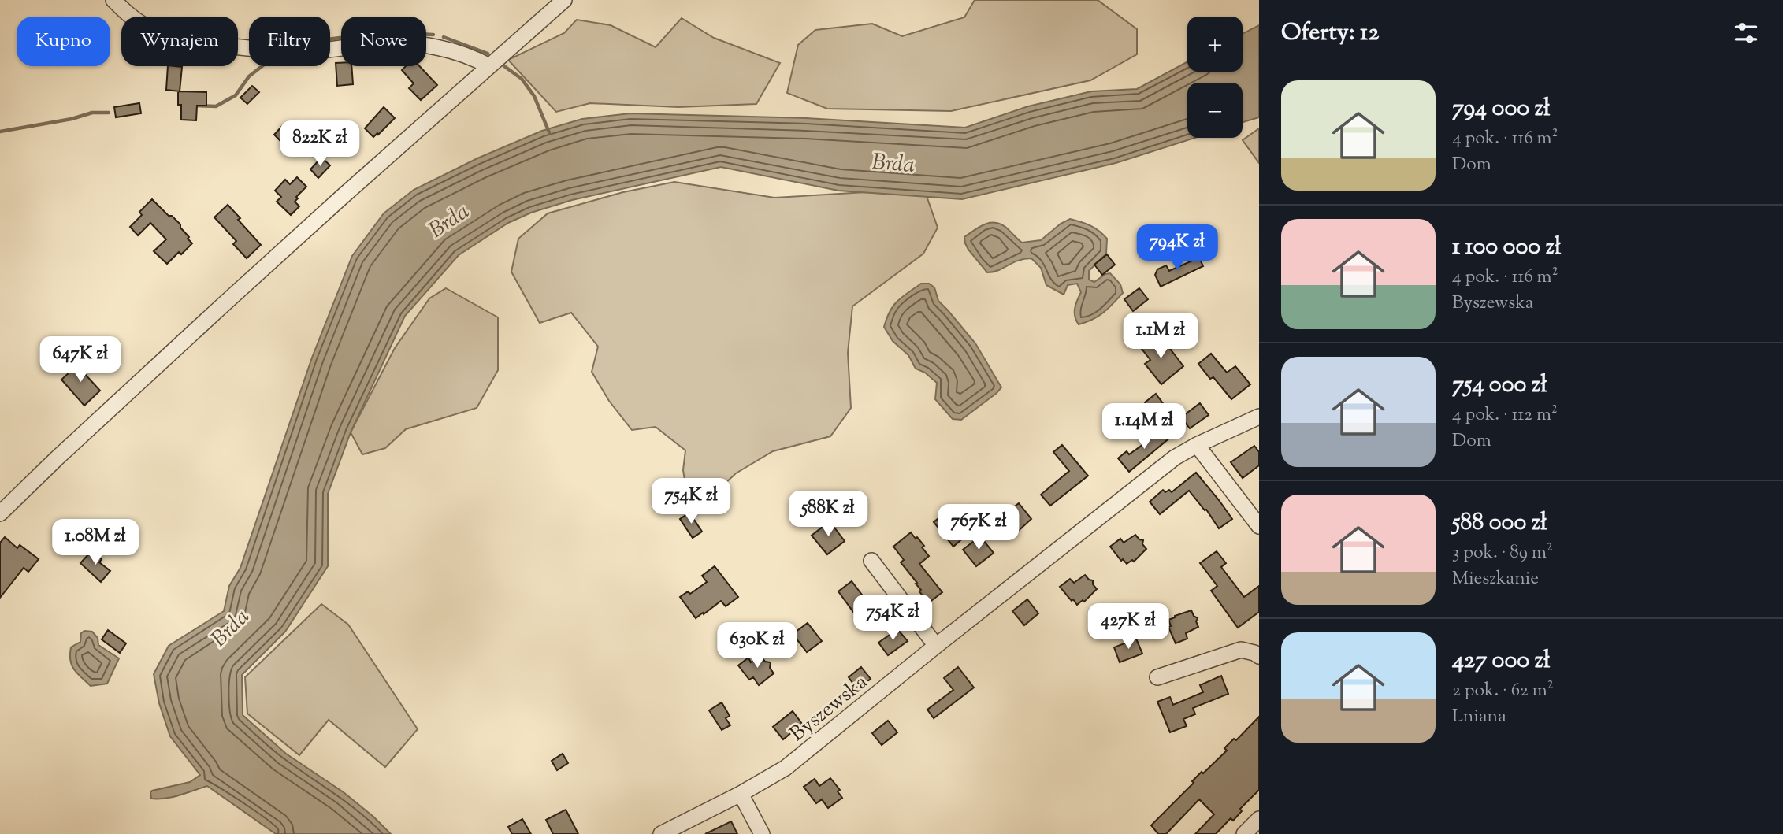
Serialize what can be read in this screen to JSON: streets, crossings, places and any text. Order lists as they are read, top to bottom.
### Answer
{
  "streets": {
    "street": ["Byszewska"]
  },
  "water": ["Brda"],
  "page": {
    "heading": "Oferty: 12",
    "map_buttons": ["+", "−"],
    "chip": [
      "Kupno",
      "Wynajem",
      "Filtry",
      "Nowe"
    ],
    "list": [
      {
        "name": "794 000 zł",
        "note": "4 pok. · 116 m² · Dom"
      },
      {
        "name": "1 100 000 zł",
        "note": "4 pok. · 116 m² · Byszewska"
      },
      {
        "name": "754 000 zł",
        "note": "4 pok. · 112 m² · Dom"
      },
      {
        "name": "588 000 zł",
        "note": "3 pok. · 89 m² · Mieszkanie"
      },
      {
        "name": "427 000 zł",
        "note": "2 pok. · 62 m² · Lniana"
      }
    ],
    "price": [
      "822K zł",
      "794K zł",
      "1.1M zł",
      "647K zł",
      "1.14M zł",
      "754K zł",
      "588K zł",
      "767K zł",
      "1.08M zł",
      "754K zł",
      "427K zł",
      "630K zł"
    ]
  }
}
